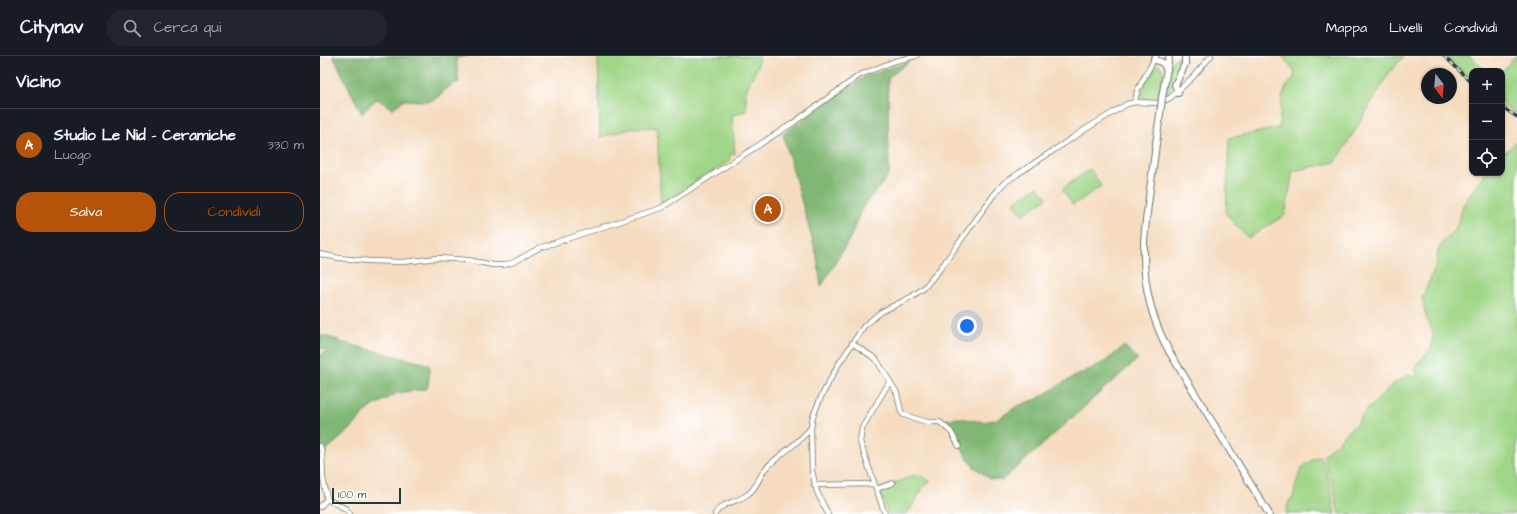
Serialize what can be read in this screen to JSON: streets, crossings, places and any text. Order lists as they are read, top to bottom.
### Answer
{
  "scale_bar": "100 m",
  "north": "bottom",
  "page": {
    "header": "Citynav",
    "search": "Cerca qui",
    "nav": ["Mappa", "Livelli", "Condividi"],
    "heading": "Vicino",
    "map_buttons": ["+", "−"],
    "list": [
      {
        "mark": "A",
        "name": "Studio Le Nid - Ceramiche",
        "note": "Luogo",
        "value": "330 m"
      }
    ],
    "buttons": ["Salva", "Condividi"],
    "pins": "A",
    "scale": "100 m"
  }
}
